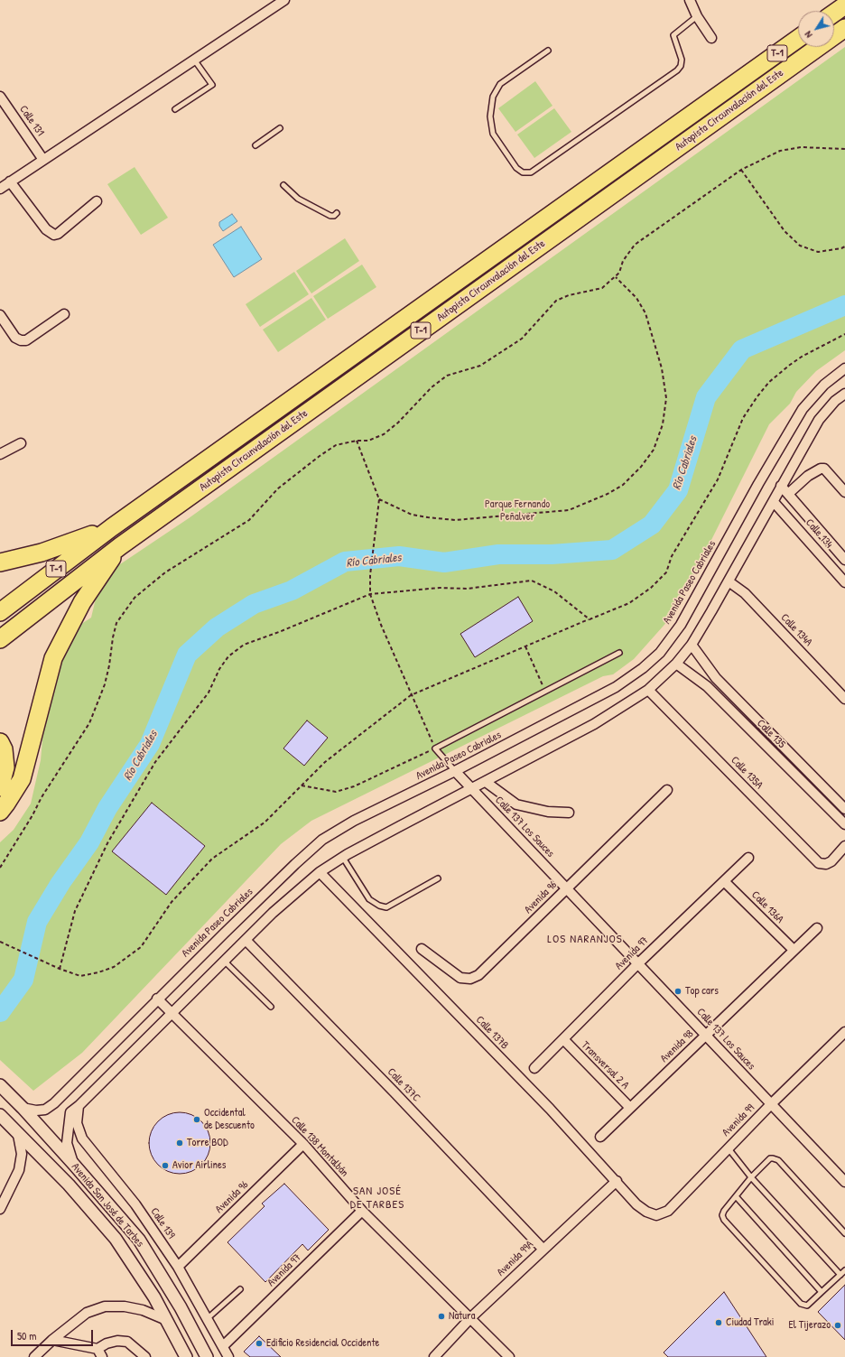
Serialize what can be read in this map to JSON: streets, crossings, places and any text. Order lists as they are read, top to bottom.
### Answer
{
  "streets": {
    "highway": ["T-1", "Autopista Circunvalación del Este"],
    "street": [
      "Calle 131",
      "Calle 134",
      "Avenida Paseo Cabriales",
      "Calle 134A",
      "Calle 135",
      "Calle 135A",
      "Calle 137 Los Sauces",
      "Avenida 96",
      "Calle 136A",
      "Avenida 97",
      "Calle 137B",
      "Avenida 98",
      "Transversal 2 A",
      "Calle 137C",
      "Avenida 99",
      "Calle 138 Montalbán",
      "Avenida San José de Tarbes",
      "Calle 139",
      "Avenida 99A"
    ]
  },
  "crossings": [
    ["Avenida Paseo Cabriales", "Calle 137 Los Sauces"],
    ["Avenida Paseo Cabriales", "Calle 138 Montalbán"],
    ["Avenida Paseo Cabriales", "Avenida San José de Tarbes"],
    ["Calle 137 Los Sauces", "Avenida 96"],
    ["Calle 137 Los Sauces", "Avenida 97"],
    ["Calle 137 Los Sauces", "Avenida 98"],
    ["Calle 137 Los Sauces", "Avenida 99"],
    ["Avenida 96", "Calle 138 Montalbán"],
    ["Avenida 96", "Calle 139"],
    ["Calle 136A", "Avenida 97"],
    ["Calle 136A", "Avenida 98"],
    ["Avenida 97", "Transversal 2 A"],
    ["Avenida 97", "Calle 138 Montalbán"],
    ["Avenida 97", "Calle 139"],
    ["Calle 137B", "Avenida 99"],
    ["Calle 137B", "Avenida 99A"],
    ["Avenida 98", "Transversal 2 A"],
    ["Calle 137C", "Avenida 99A"],
    ["Calle 138 Montalbán", "Avenida 99A"]
  ],
  "districts": ["LOS NARANJOS", "SAN JOSÉ DE TARBES"],
  "water": ["Río Cabriales"],
  "parks": ["Parque Fernando Peñalver"],
  "places": [
    "Top cars",
    "Occidental de Descuento",
    "Torre BOD",
    "Avior Airlines",
    "Natura",
    "Ciudad Traki",
    "El Tijerazo",
    "Edificio Residencial Occidente"
  ],
  "scale_bar": "50 m",
  "north": "bottom left"
}
